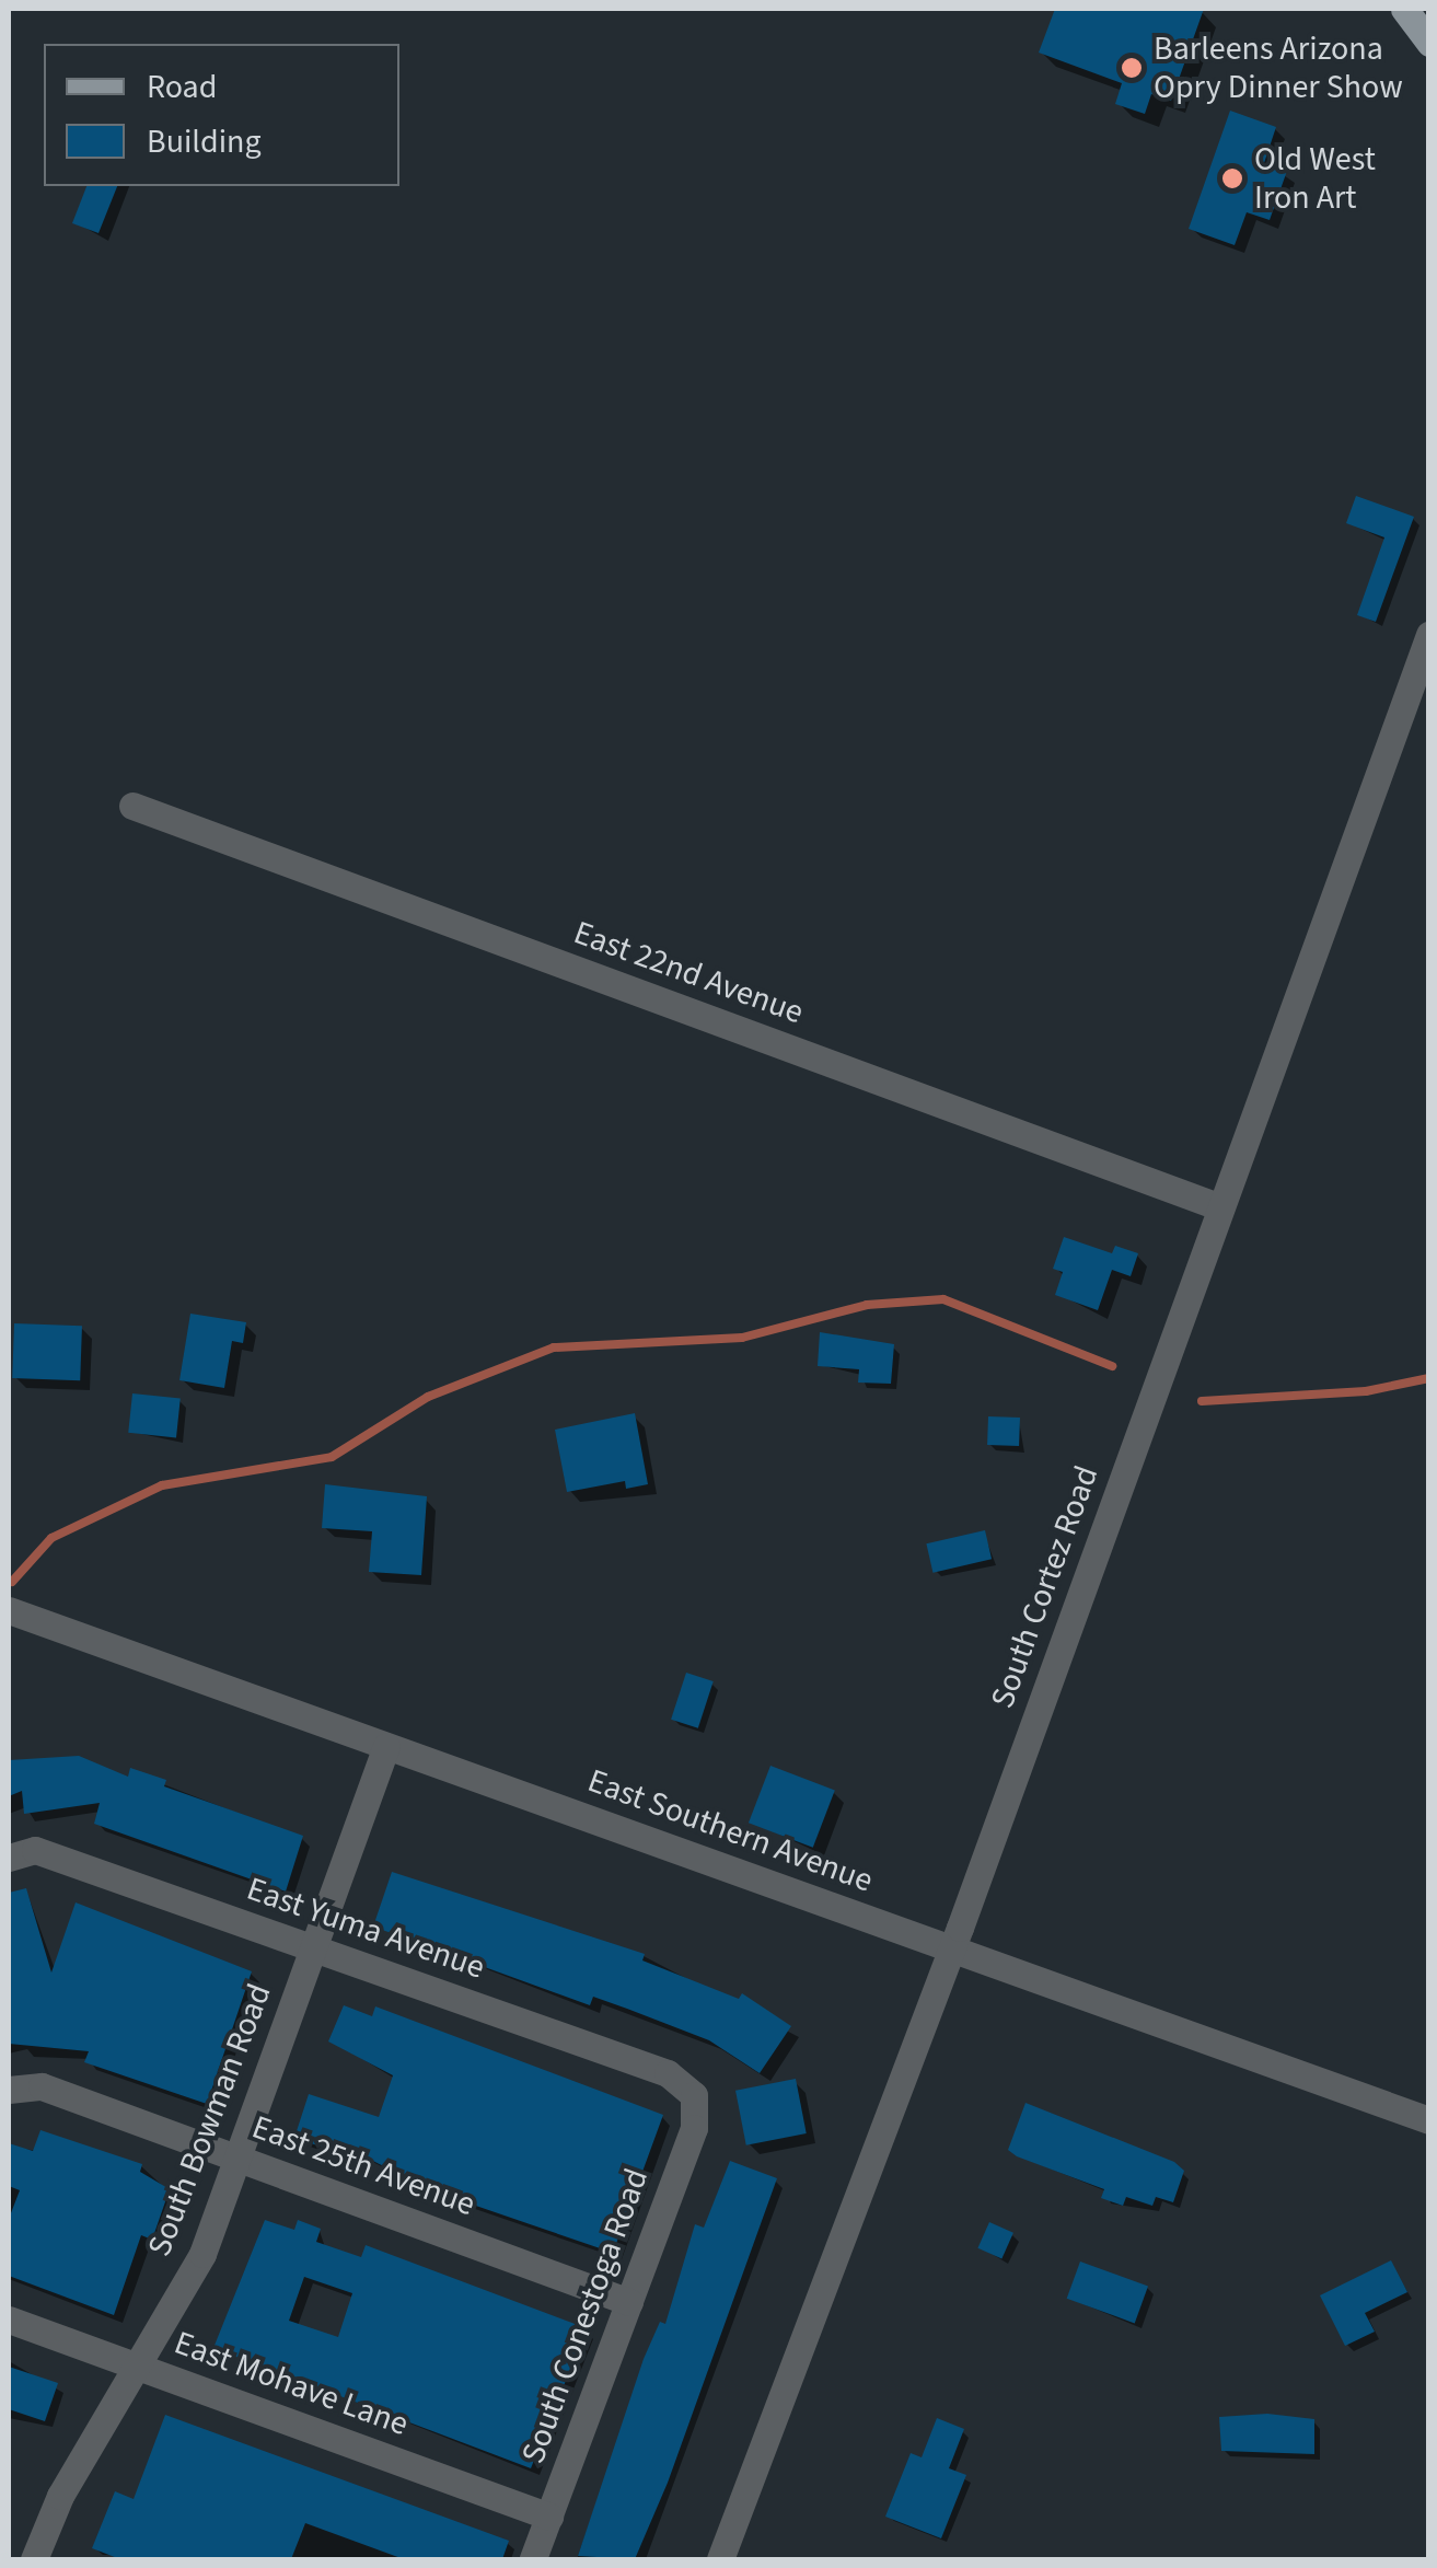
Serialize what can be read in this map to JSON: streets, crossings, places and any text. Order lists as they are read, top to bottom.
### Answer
{
  "streets": {
    "street": [
      "East 22nd Avenue",
      "South Cortez Road",
      "East Southern Avenue",
      "East Yuma Avenue",
      "South Bowman Road",
      "East 25th Avenue",
      "South Conestoga Road",
      "East Mohave Lane"
    ]
  },
  "crossings": [
    ["East 22nd Avenue", "South Cortez Road"],
    ["South Cortez Road", "East Southern Avenue"],
    ["East Southern Avenue", "South Bowman Road"],
    ["East Yuma Avenue", "South Bowman Road"],
    ["East Yuma Avenue", "South Conestoga Road"],
    ["South Bowman Road", "East 25th Avenue"],
    ["South Bowman Road", "East Mohave Lane"],
    ["East 25th Avenue", "South Conestoga Road"],
    ["South Conestoga Road", "East Mohave Lane"]
  ],
  "places": ["Barleens Arizona Opry Dinner Show", "Old West Iron Art"],
  "legend": ["Road", "Building"]
}
